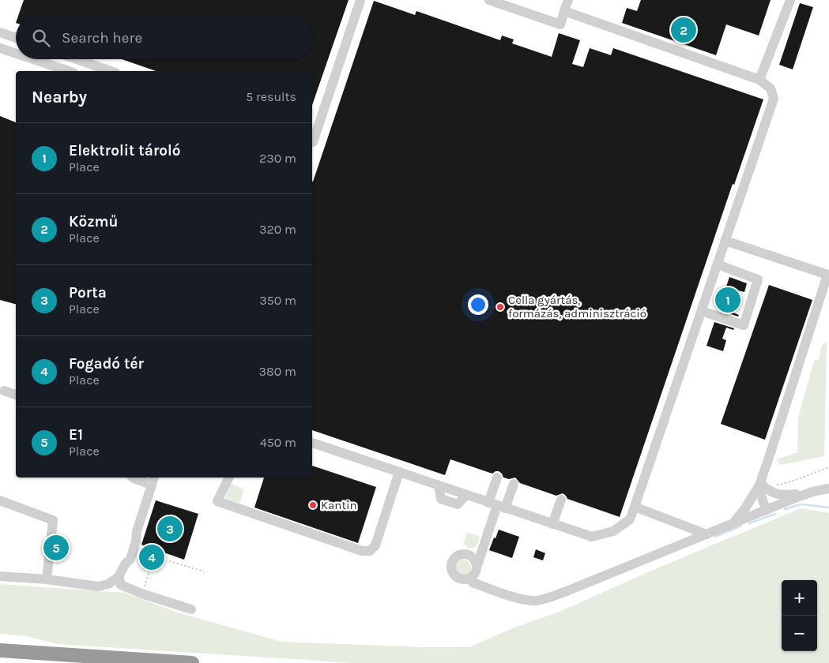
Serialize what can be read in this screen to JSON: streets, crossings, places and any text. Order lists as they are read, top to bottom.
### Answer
{
  "places": ["Cella gyártás, formázás, adminisztráció", "Kantin"],
  "page": {
    "pins": [
      "2",
      "1",
      "3",
      "5",
      "4"
    ],
    "search": "Search here",
    "heading": ["Nearby", "5 results"],
    "list": [
      {
        "mark": "1",
        "name": "Elektrolit tároló",
        "note": "Place",
        "value": "230 m"
      },
      {
        "mark": "2",
        "name": "Közmű",
        "note": "Place",
        "value": "320 m"
      },
      {
        "mark": "3",
        "name": "Porta",
        "note": "Place",
        "value": "350 m"
      },
      {
        "mark": "4",
        "name": "Fogadó tér",
        "note": "Place",
        "value": "380 m"
      },
      {
        "mark": "5",
        "name": "E1",
        "note": "Place",
        "value": "450 m"
      }
    ],
    "map_buttons": ["+", "−"]
  }
}
